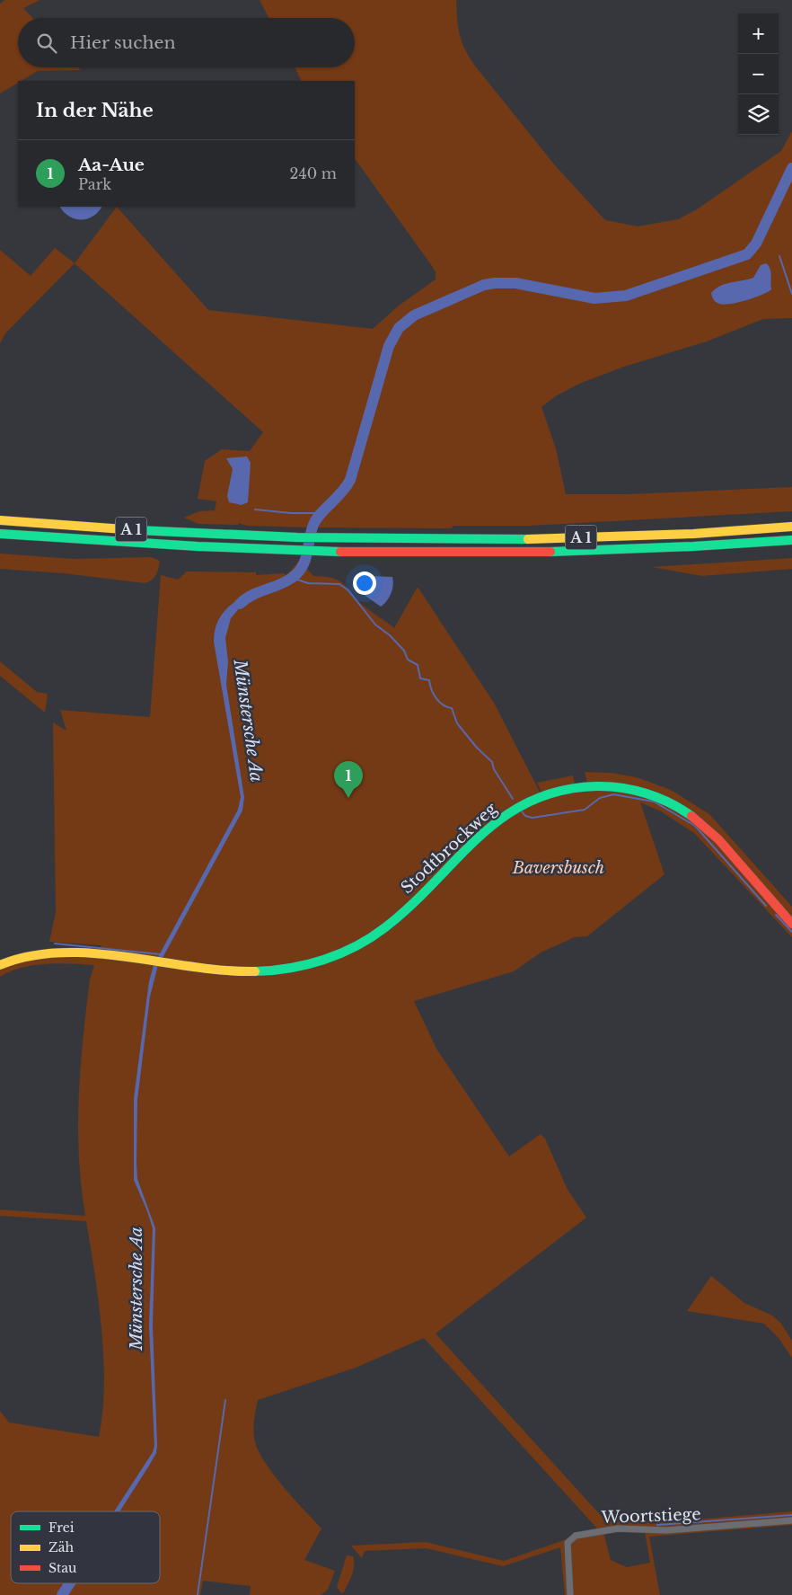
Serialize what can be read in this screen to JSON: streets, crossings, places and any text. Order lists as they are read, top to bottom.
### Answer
{
  "streets": {
    "main road": ["A 1", "Stodtbrockweg"],
    "street": ["Woortstiege"]
  },
  "water": ["Münstersche Aa"],
  "parks": ["Baversbusch"],
  "legend": ["Frei", "Zäh", "Stau"],
  "page": {
    "map_buttons": ["+", "−"],
    "search": "Hier suchen",
    "heading": "In der Nähe",
    "list": [
      {
        "mark": "1",
        "name": "Aa-Aue",
        "note": "Park",
        "value": "240 m"
      }
    ],
    "pins": "1"
  }
}
